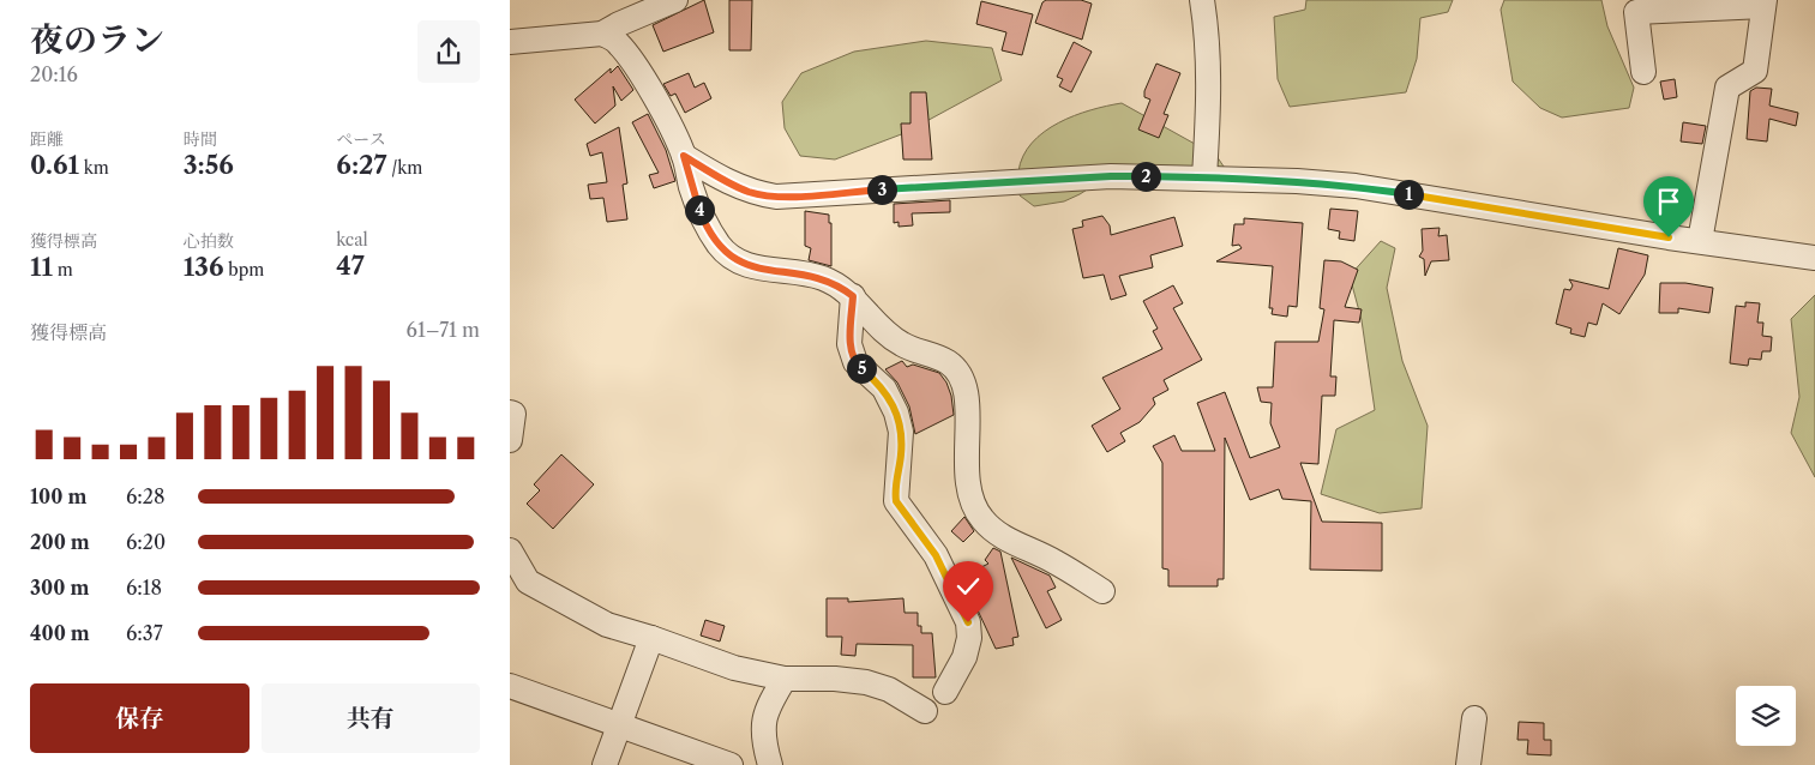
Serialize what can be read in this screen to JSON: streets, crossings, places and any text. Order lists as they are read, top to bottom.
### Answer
{
  "page": {
    "heading": ["夜のラン", "20:16"],
    "stats": [
      ["距離", "0.61 km"],
      ["時間", "3:56"],
      ["ペース", "6:27 /km"],
      ["獲得標高", "11 m"],
      ["心拍数", "136 bpm"],
      ["kcal", "47"]
    ],
    "pins": [
      "2",
      "3",
      "1",
      "4",
      "5"
    ],
    "chart": ["獲得標高", "61–71 m"],
    "list": [
      {
        "name": "100 m",
        "note": "6:28"
      },
      {
        "name": "200 m",
        "note": "6:20"
      },
      {
        "name": "300 m",
        "note": "6:18"
      },
      {
        "name": "400 m",
        "note": "6:37"
      }
    ],
    "buttons": ["保存", "共有"]
  }
}
